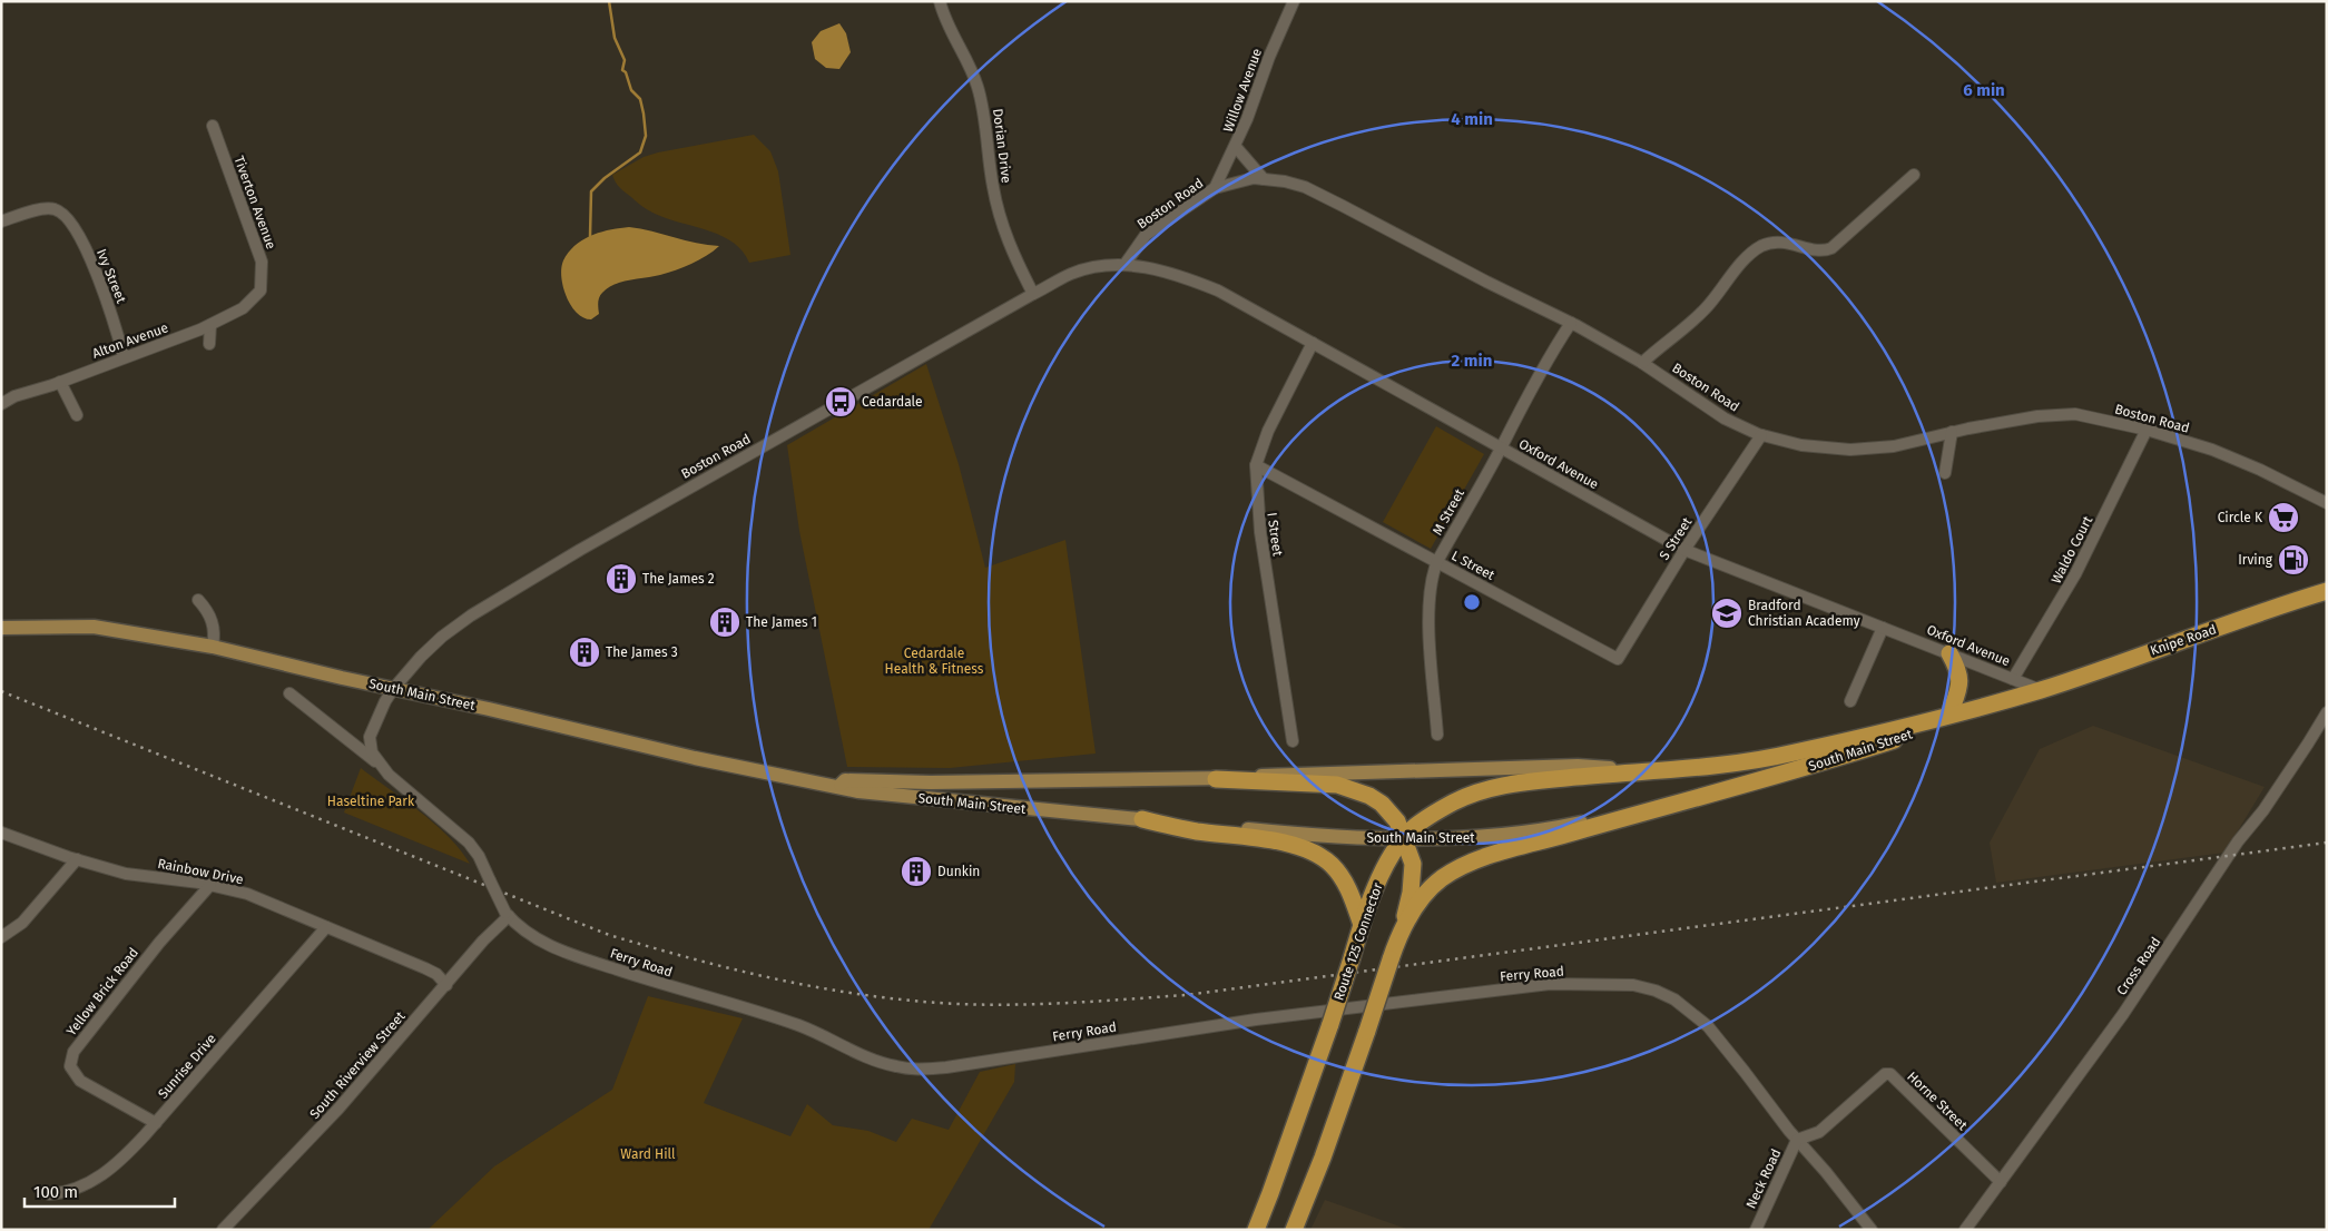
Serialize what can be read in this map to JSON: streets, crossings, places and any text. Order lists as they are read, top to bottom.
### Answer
{
  "streets": {
    "highway": ["Knipe Road", "South Main Street", "Route 125 Connector"],
    "street": [
      "Willow Avenue",
      "Dorian Drive",
      "Tiverton Avenue",
      "Boston Road",
      "Ivy Street",
      "Alton Avenue",
      "Oxford Avenue",
      "M Street",
      "I Street",
      "S Street",
      "Waldo Court",
      "L Street",
      "Rainbow Drive",
      "Ferry Road",
      "Cross Road",
      "Yellow Brick Road",
      "South Riverview Street",
      "Sunrise Drive",
      "Horne Street",
      "Neck Road"
    ]
  },
  "crossings": [
    ["Willow Avenue", "Boston Road"],
    ["Dorian Drive", "Boston Road"],
    ["Tiverton Avenue", "Alton Avenue"],
    ["Boston Road", "Oxford Avenue"],
    ["Boston Road", "M Street"],
    ["Boston Road", "S Street"],
    ["Boston Road", "Waldo Court"],
    ["Boston Road", "South Main Street"],
    ["Boston Road", "Ferry Road"],
    ["Ivy Street", "Alton Avenue"],
    ["Oxford Avenue", "M Street"],
    ["Oxford Avenue", "I Street"],
    ["Oxford Avenue", "S Street"],
    ["Oxford Avenue", "Waldo Court"],
    ["Oxford Avenue", "Knipe Road"],
    ["Oxford Avenue", "South Main Street"],
    ["M Street", "L Street"],
    ["I Street", "L Street"],
    ["S Street", "L Street"],
    ["Knipe Road", "South Main Street"],
    ["South Main Street", "Route 125 Connector"],
    ["South Main Street", "Ferry Road"],
    ["Rainbow Drive", "Yellow Brick Road"],
    ["Rainbow Drive", "South Riverview Street"],
    ["Rainbow Drive", "Sunrise Drive"],
    ["Ferry Road", "South Riverview Street"],
    ["Ferry Road", "Horne Street"],
    ["Ferry Road", "Neck Road"],
    ["Cross Road", "Horne Street"],
    ["Yellow Brick Road", "Sunrise Drive"],
    ["Horne Street", "Neck Road"]
  ],
  "parks": ["Cedardale Health & Fitness", "Haseltine Park", "Ward Hill"],
  "places": {
    "bus stop": ["Cedardale"],
    "supermarket": ["Circle K"],
    "fuel station": ["Irving"],
    "building": [
      "The James 2",
      "The James 1",
      "The James 3",
      "Dunkin"
    ],
    "school or university": ["Bradford Christian Academy"]
  },
  "scale_bar": "100 m",
  "rings": ["6 min", "4 min", "2 min"]
}
